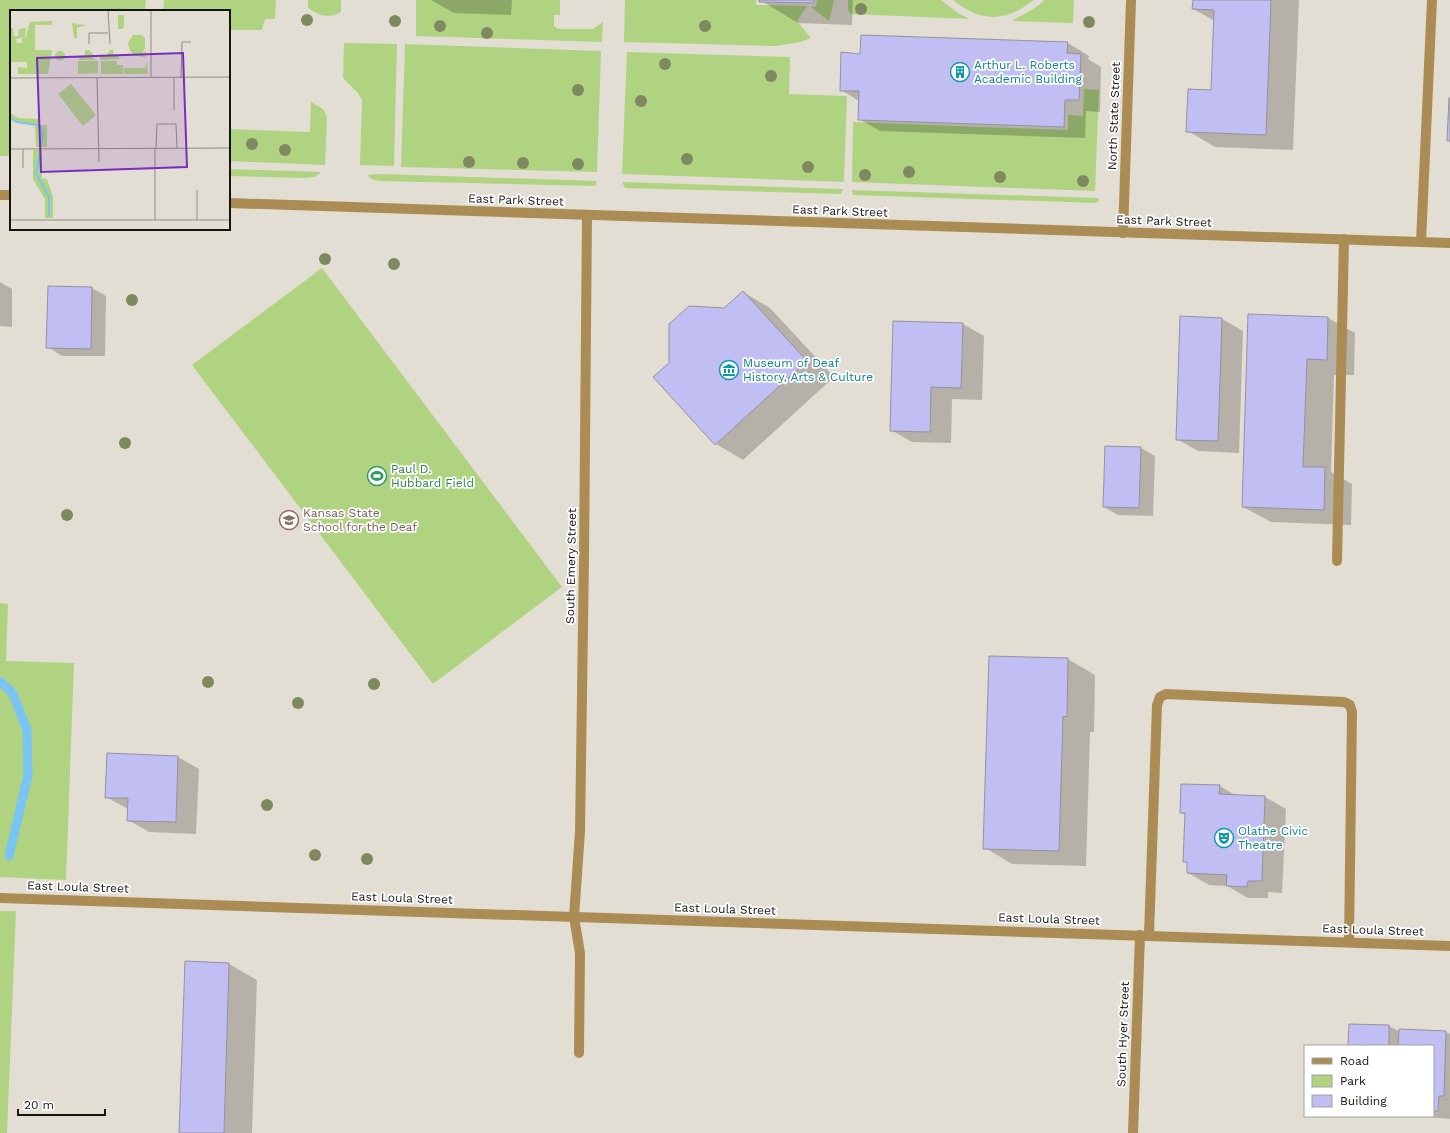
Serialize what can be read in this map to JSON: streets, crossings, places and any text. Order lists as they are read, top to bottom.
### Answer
{
  "streets": {
    "street": [
      "North State Street",
      "East Park Street",
      "South Emery Street",
      "East Loula Street",
      "South Hyer Street"
    ]
  },
  "crossings": [
    ["North State Street", "East Park Street"],
    ["East Park Street", "South Emery Street"],
    ["South Emery Street", "East Loula Street"],
    ["East Loula Street", "South Hyer Street"]
  ],
  "places": {
    "building": ["Arthur L. Roberts Academic Building"],
    "museum": ["Museum of Deaf History, Arts & Culture"],
    "sports": ["Paul D. Hubbard Field"],
    "school or university": ["Kansas State School for the Deaf"],
    "theatre": ["Olathe Civic Theatre"]
  },
  "legend": ["Road", "Park", "Building"],
  "scale_bar": "20 m"
}
